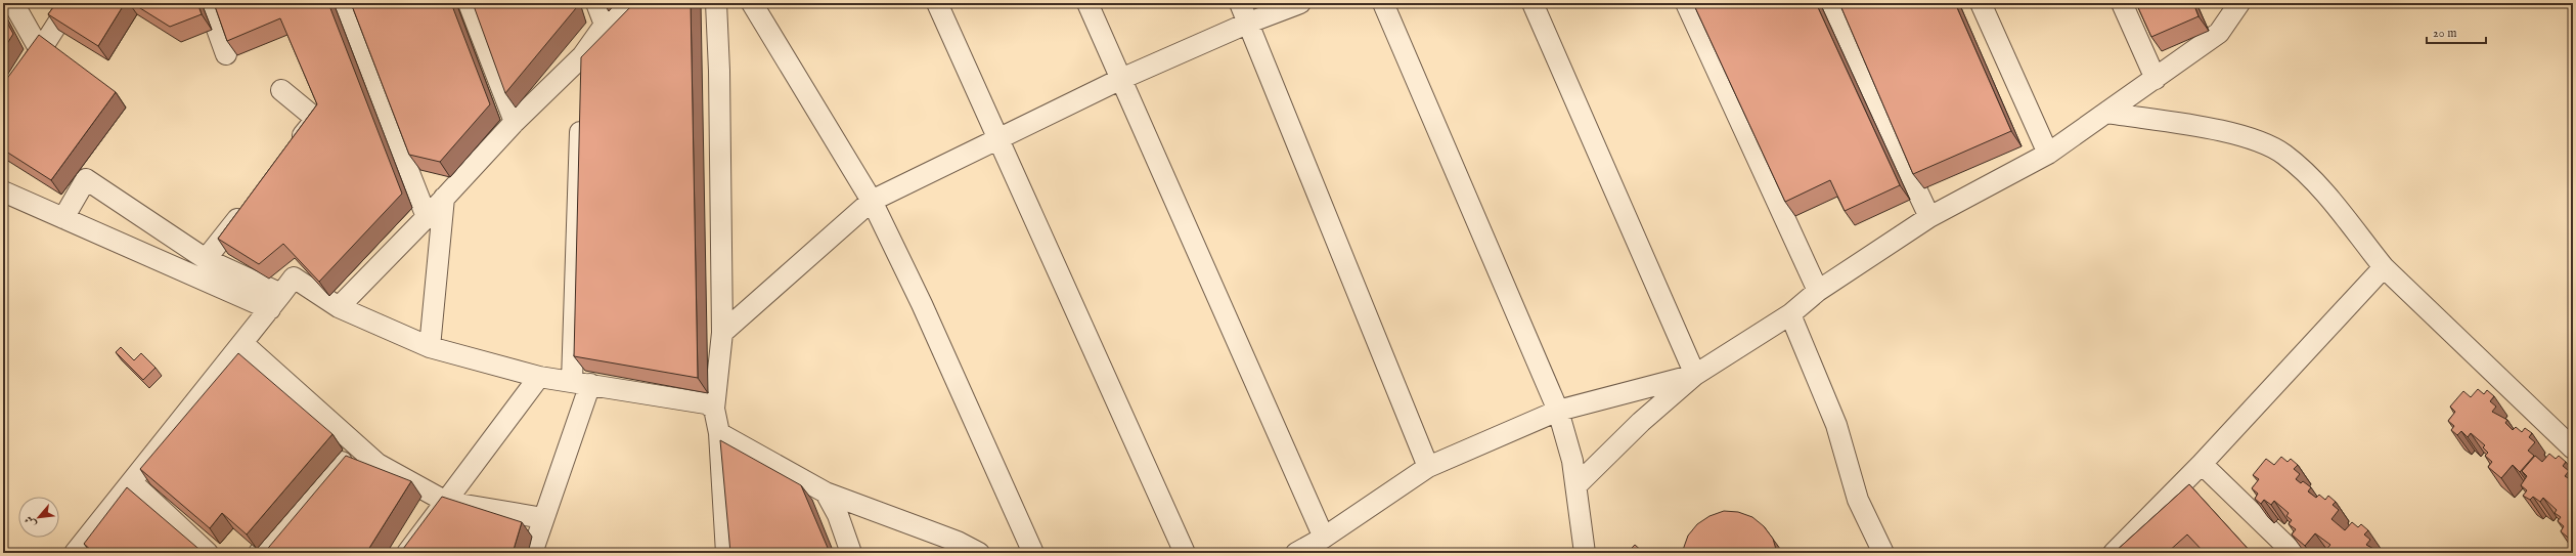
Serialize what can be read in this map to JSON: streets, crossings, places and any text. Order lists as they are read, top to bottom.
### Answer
{
  "scale_bar": "20 m",
  "north": "bottom left"
}
